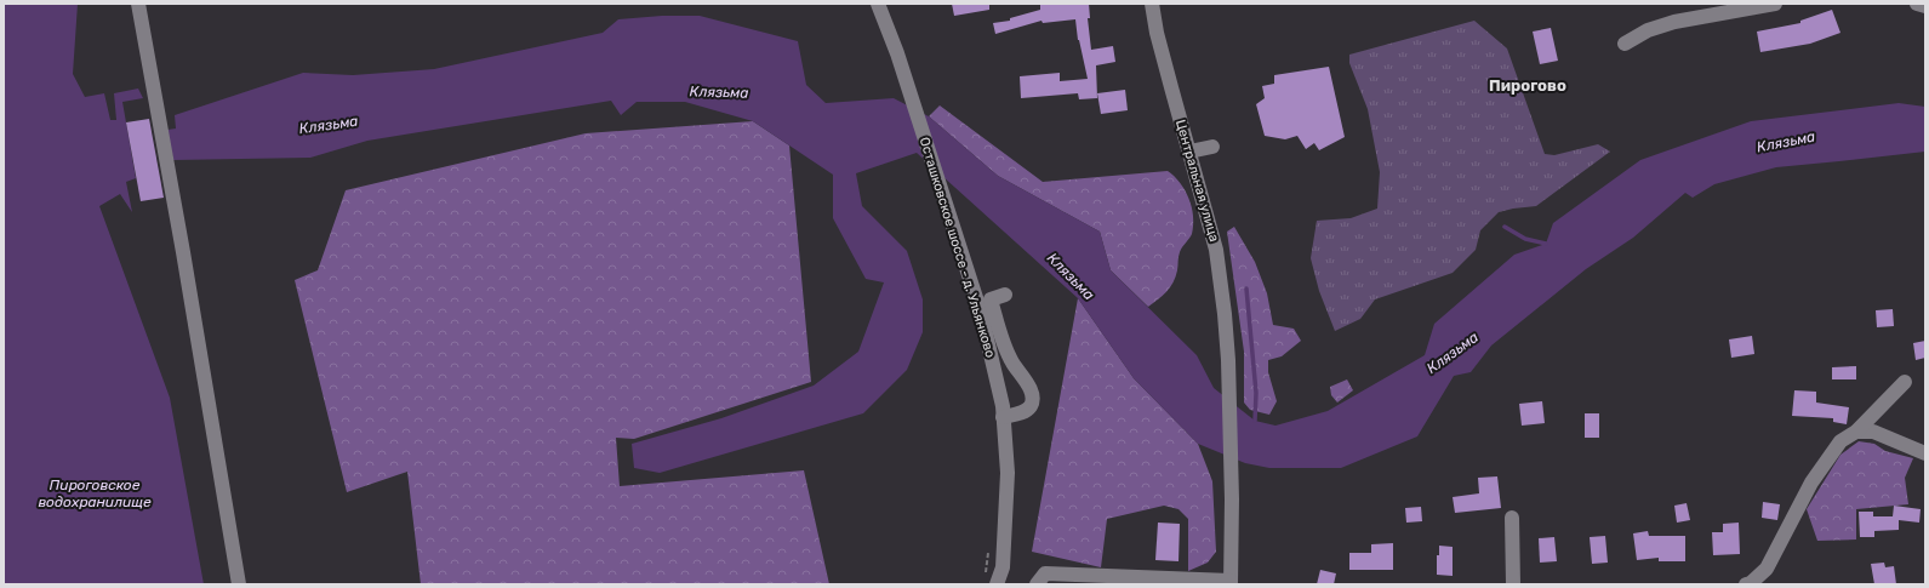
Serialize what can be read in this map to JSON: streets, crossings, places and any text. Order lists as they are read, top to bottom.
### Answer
{
  "streets": {
    "street": ["Центральная улица", "Осташковское шоссе - д. Ульянково"]
  },
  "districts": ["Пирогово"],
  "water": ["Клязьма", "Пироговское водохранилище"]
}
